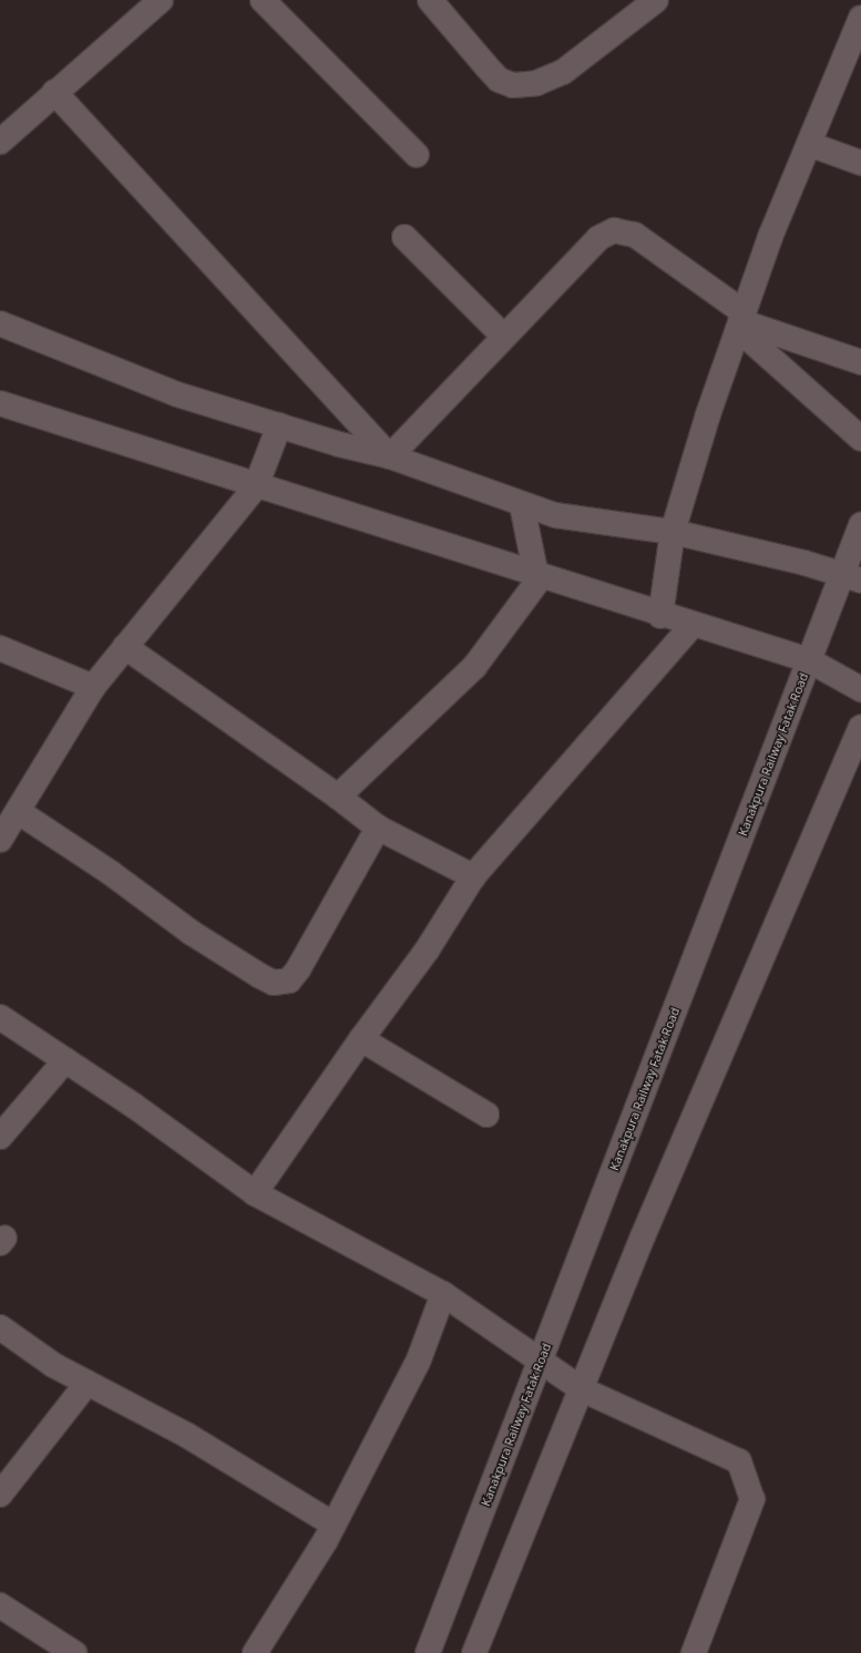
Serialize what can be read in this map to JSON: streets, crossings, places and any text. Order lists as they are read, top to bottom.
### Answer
{
  "streets": {
    "street": ["Kanakpura Railway Fatak Road"]
  }
}
